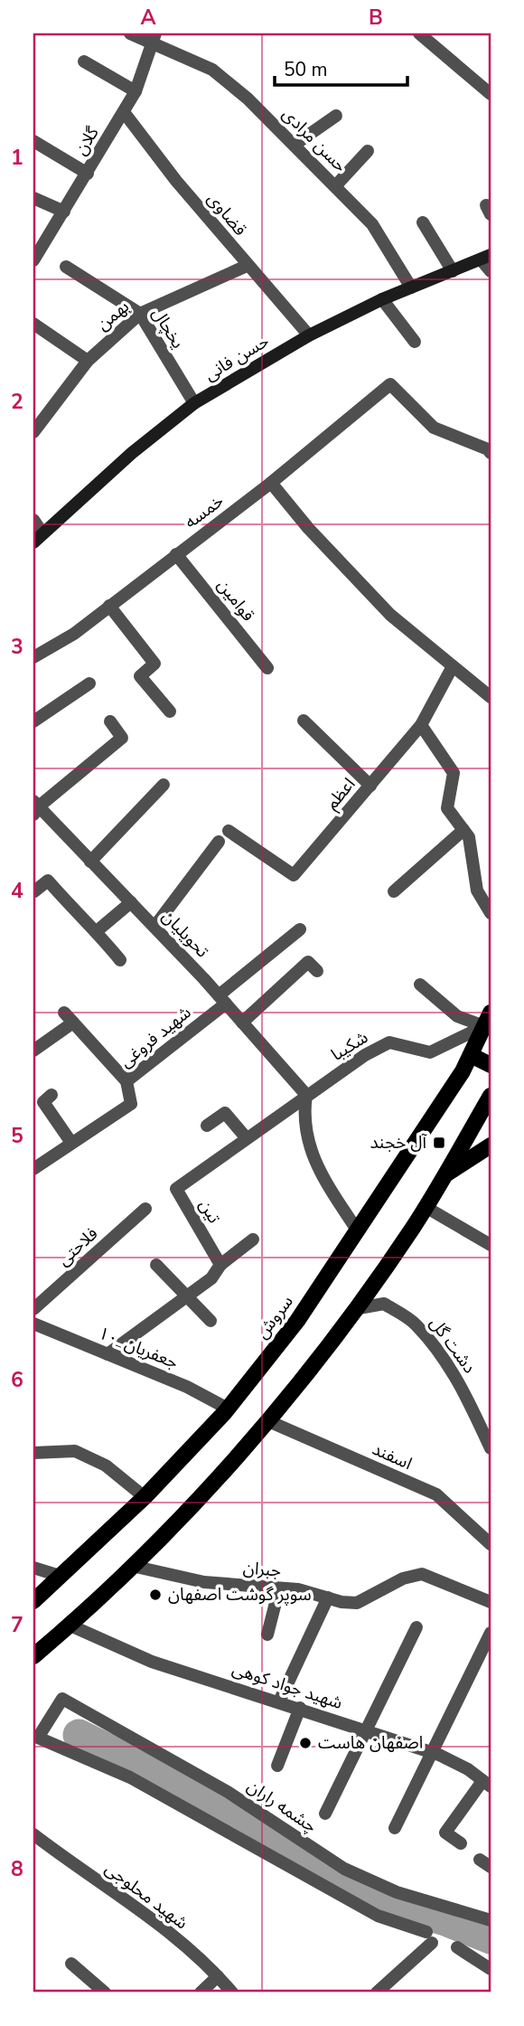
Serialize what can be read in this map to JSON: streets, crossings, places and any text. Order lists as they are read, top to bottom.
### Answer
{
  "streets": {
    "main road": ["سروش"],
    "street": [
      "حسن مرادی",
      "گلان",
      "قضاوی",
      "بهمن",
      "یخچال",
      "حسن فانی",
      "خمسه",
      "قوامین",
      "اعظم",
      "تحویلیان",
      "شهید فروغی",
      "شکیبا",
      "تین",
      "فلاحتی",
      "دشت گل",
      "۱۰_جعفریان",
      "اسفند",
      "جبران",
      "شهید جواد کوهی",
      "چشمه راران",
      "شهید محلوجی"
    ]
  },
  "crossings": [
    ["حسن مرادی", "گلان"],
    ["حسن مرادی", "حسن فانی"],
    ["گلان", "قضاوی"],
    ["قضاوی", "بهمن"],
    ["قضاوی", "حسن فانی"],
    ["بهمن", "یخچال"],
    ["یخچال", "حسن فانی"],
    ["خمسه", "قوامین"],
    ["تحویلیان", "شهید فروغی"],
    ["تحویلیان", "شکیبا"],
    ["تحویلیان", "تین"],
    ["شکیبا", "تین"],
    ["شکیبا", "سروش"],
    ["سروش", "۱۰_جعفریان"]
  ],
  "places": {
    "transit": ["آل خجند"],
    "other": ["سوپر گوشت اصفهان", "اصفهان هاست"]
  },
  "scale_bar": "50 m",
  "grid": {
    "columns": ["A", "B"],
    "rows": [
      "1",
      "2",
      "3",
      "4",
      "5",
      "6",
      "7",
      "8"
    ]
  }
}
